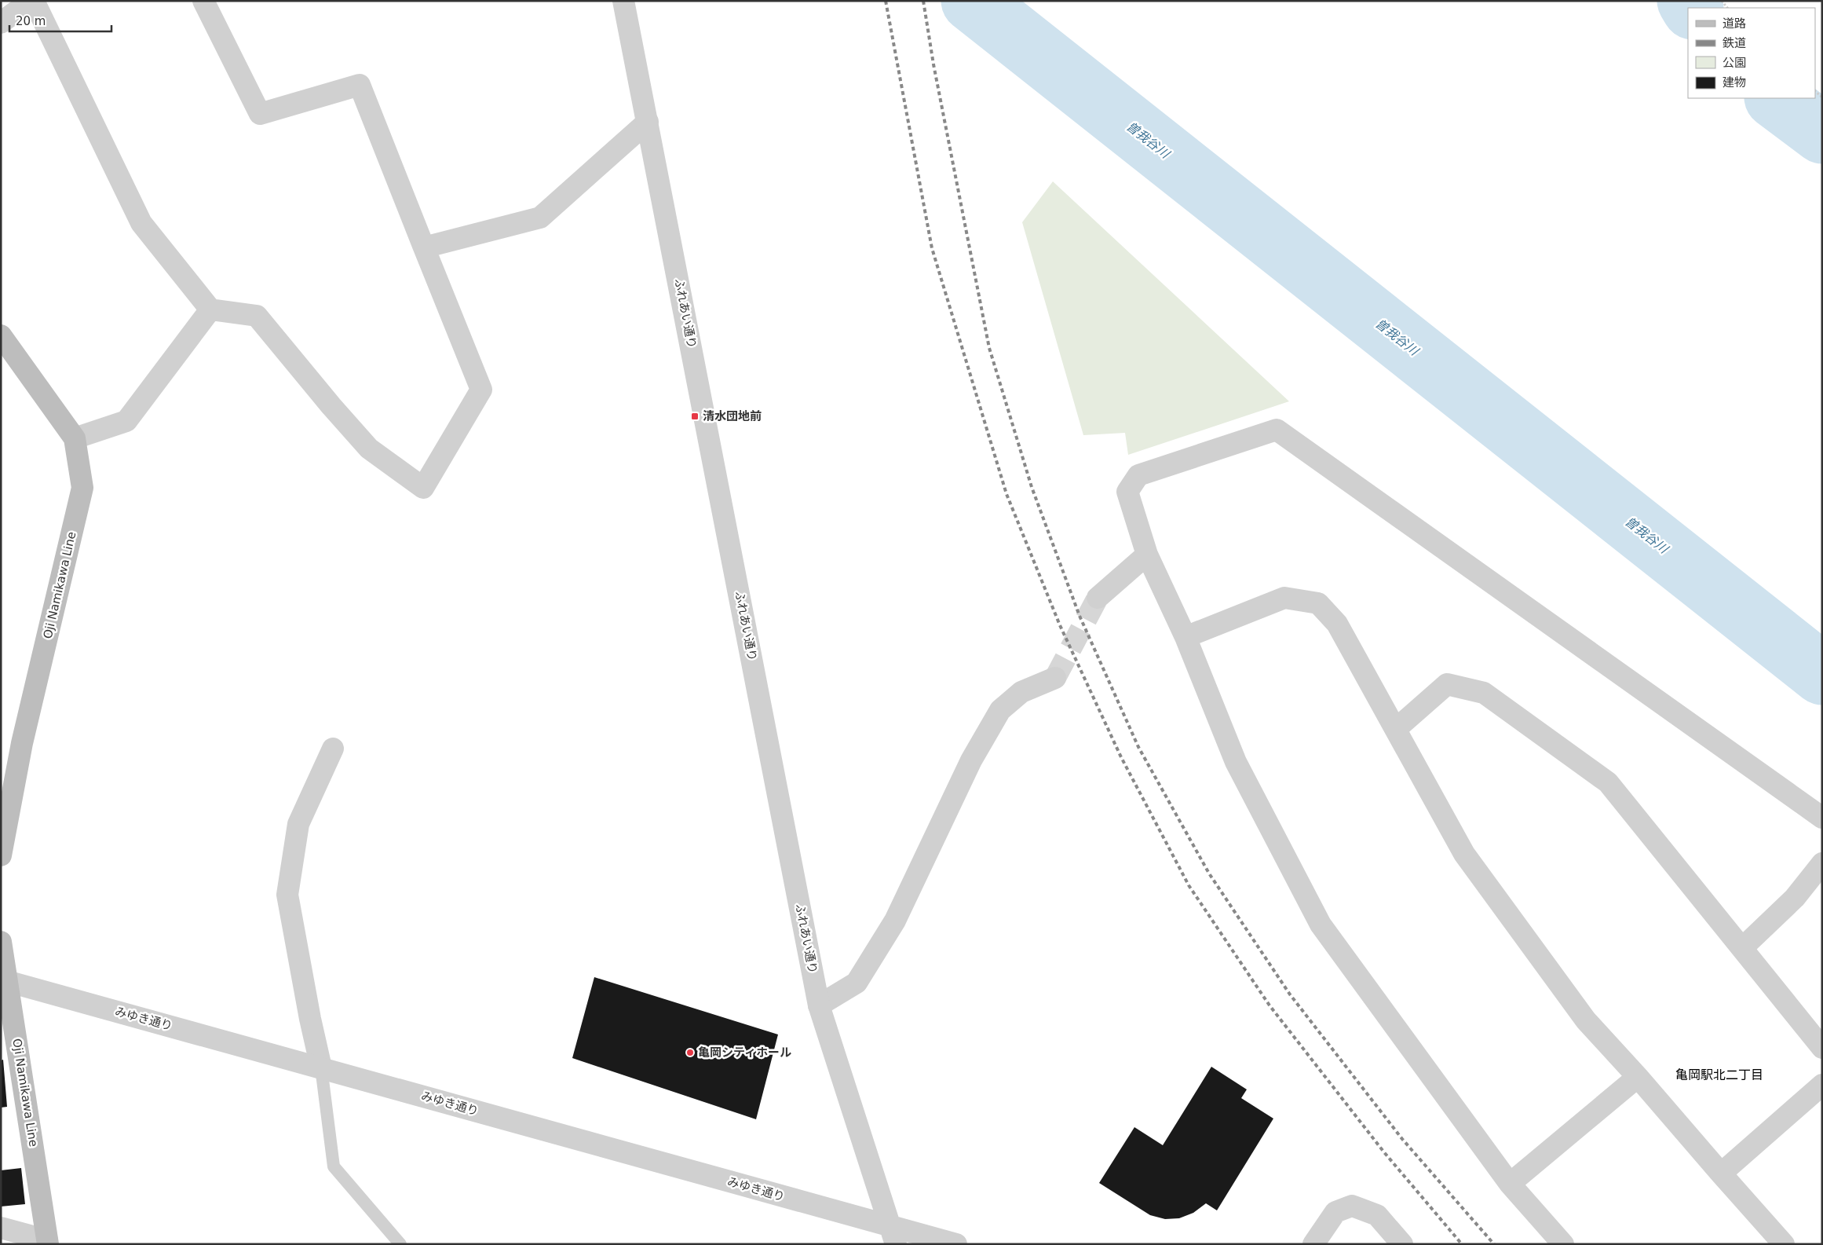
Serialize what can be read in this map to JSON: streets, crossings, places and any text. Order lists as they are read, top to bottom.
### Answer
{
  "streets": {
    "main road": ["Oji Namikawa Line"],
    "street": ["ふれあい通り", "みゆき通り"]
  },
  "crossings": [
    ["ふれあい通り", "みゆき通り"],
    ["Oji Namikawa Line", "みゆき通り"]
  ],
  "districts": ["亀岡駅北二丁目"],
  "water": ["曽我谷川"],
  "places": {
    "transit": ["清水団地前"],
    "other": ["亀岡シティホール"]
  },
  "legend": [
    "道路",
    "鉄道",
    "公園",
    "建物"
  ],
  "scale_bar": "20 m"
}
